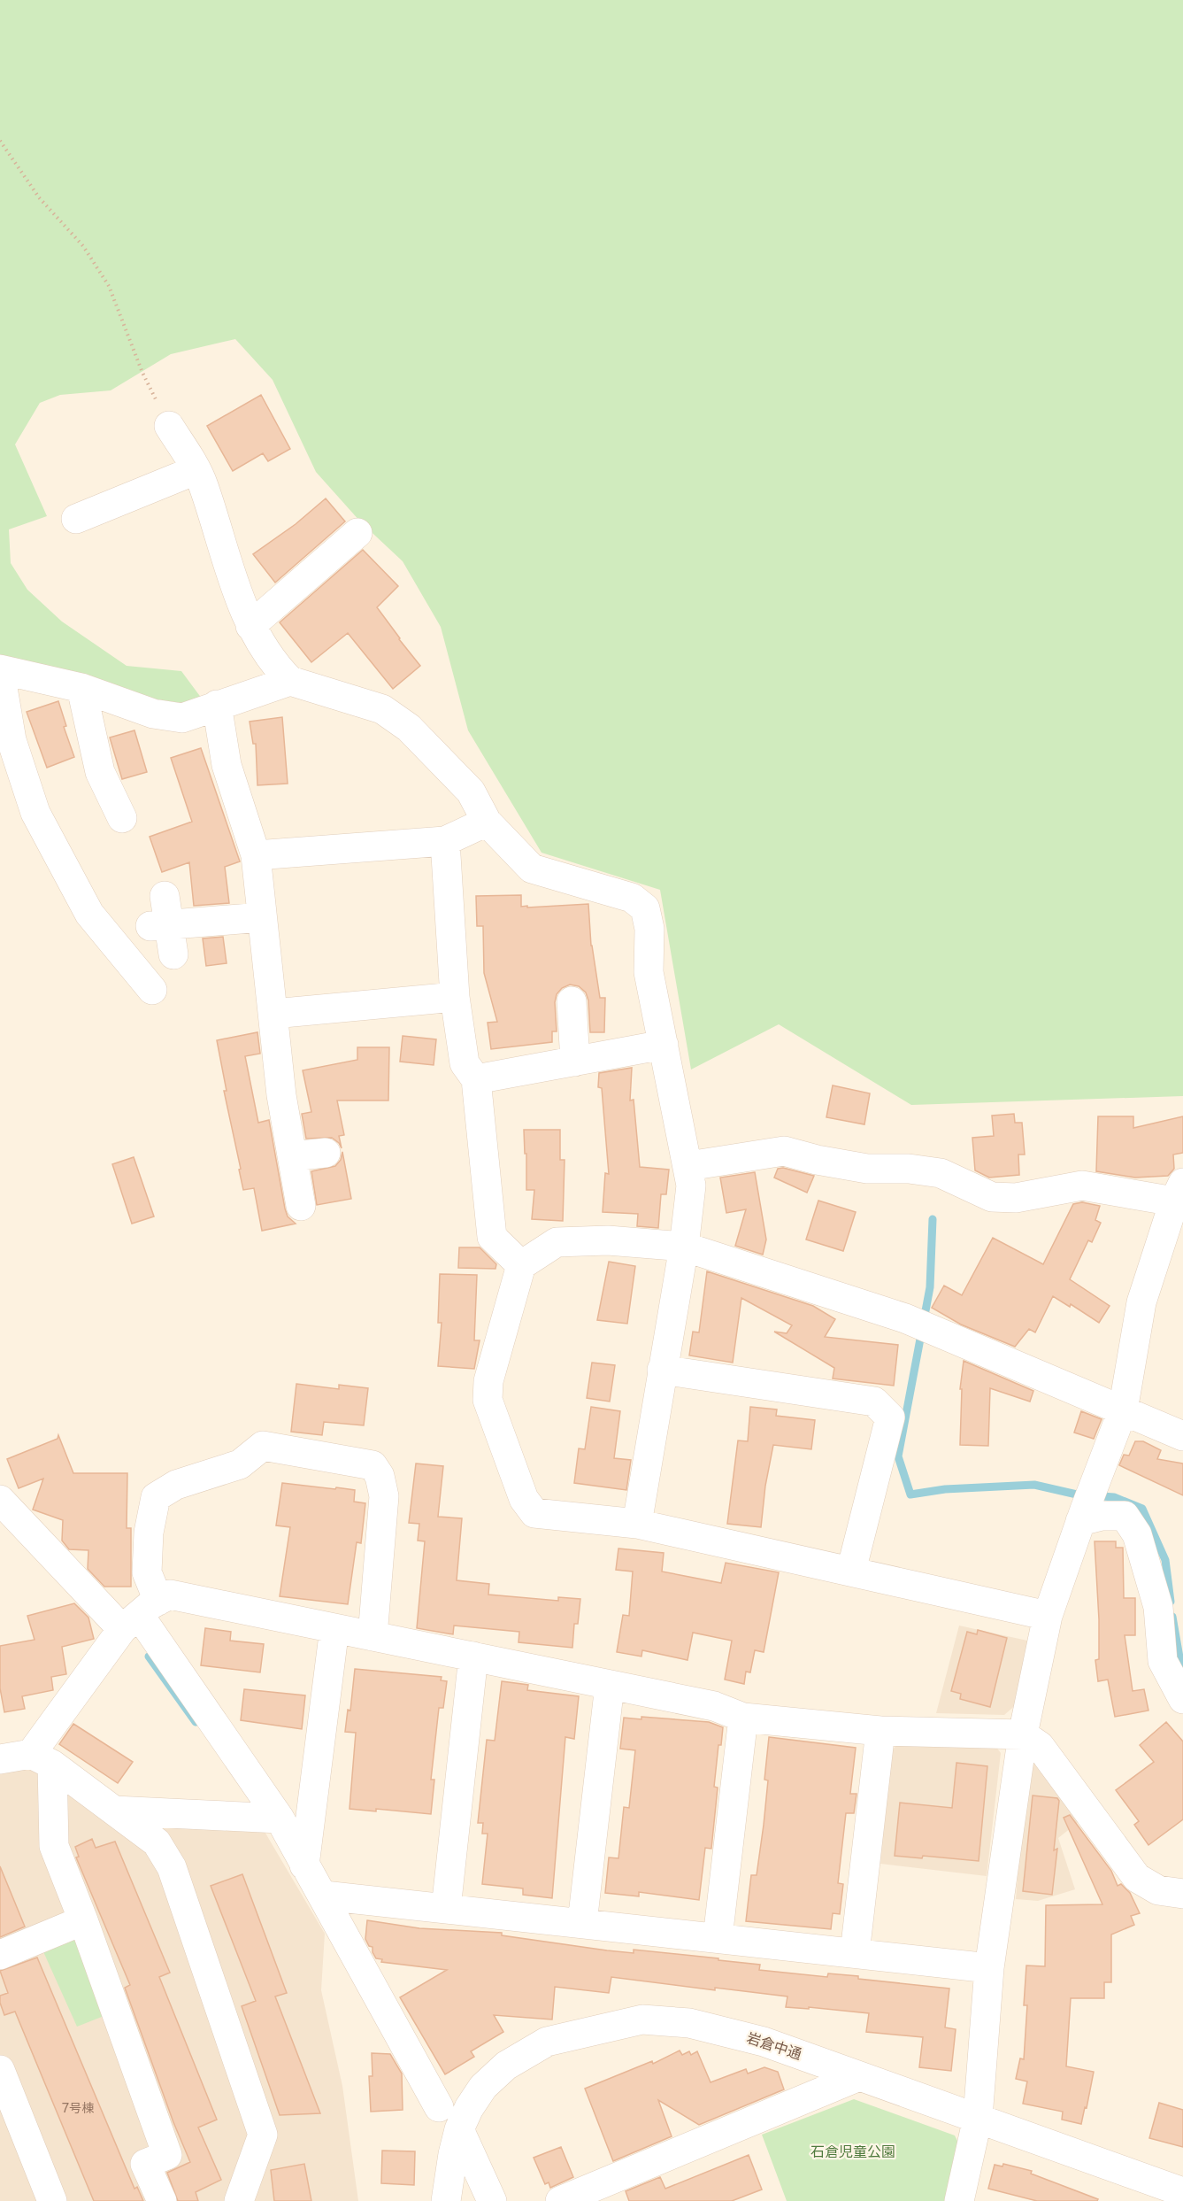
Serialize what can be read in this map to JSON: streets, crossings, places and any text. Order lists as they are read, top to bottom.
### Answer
{
  "streets": {
    "street": ["岩倉中通"]
  },
  "parks": ["石倉児童公園"],
  "house_numbers": ["7号棟"]
}
